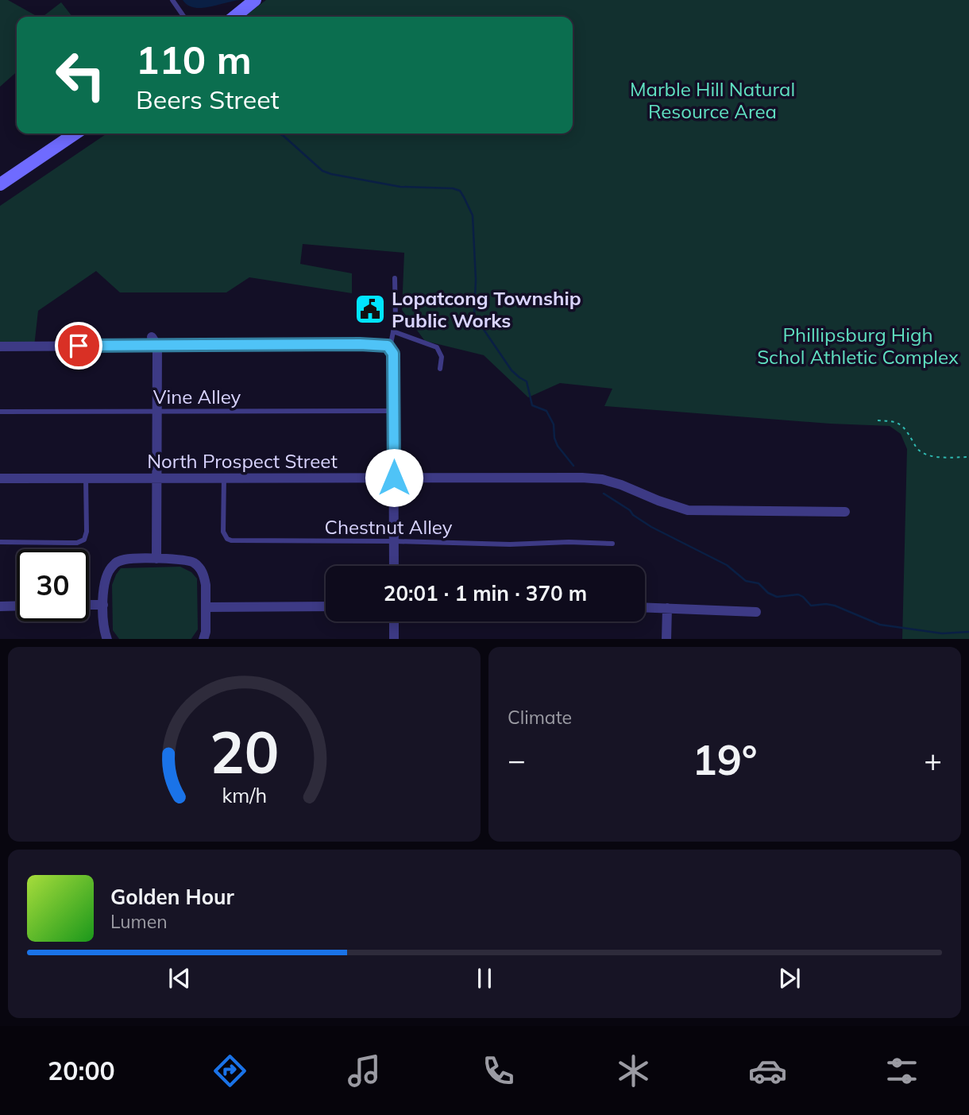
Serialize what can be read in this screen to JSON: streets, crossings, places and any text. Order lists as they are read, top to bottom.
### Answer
{
  "streets": {
    "street": ["North Prospect Street"],
    "lane": ["Vine Alley", "Chestnut Alley"]
  },
  "crossings": [
    ["North Prospect Street", "Chestnut Alley"]
  ],
  "parks": ["Marble Hill Natural Resource Area", "Phillipsburg High Schol Athletic Complex"],
  "places": {
    "public building": ["Lopatcong Township Public Works"]
  },
  "page": {
    "turn": ["110 m", "Beers Street"],
    "limit": "30",
    "trip": "20:01 · 1 min · 370 m",
    "tile": "Climate",
    "heat": ["−", "19°", "+"],
    "song": ["Golden Hour", "Lumen"],
    "tabs": "20:00",
    "gauge": ["20", "km/h"]
  }
}
